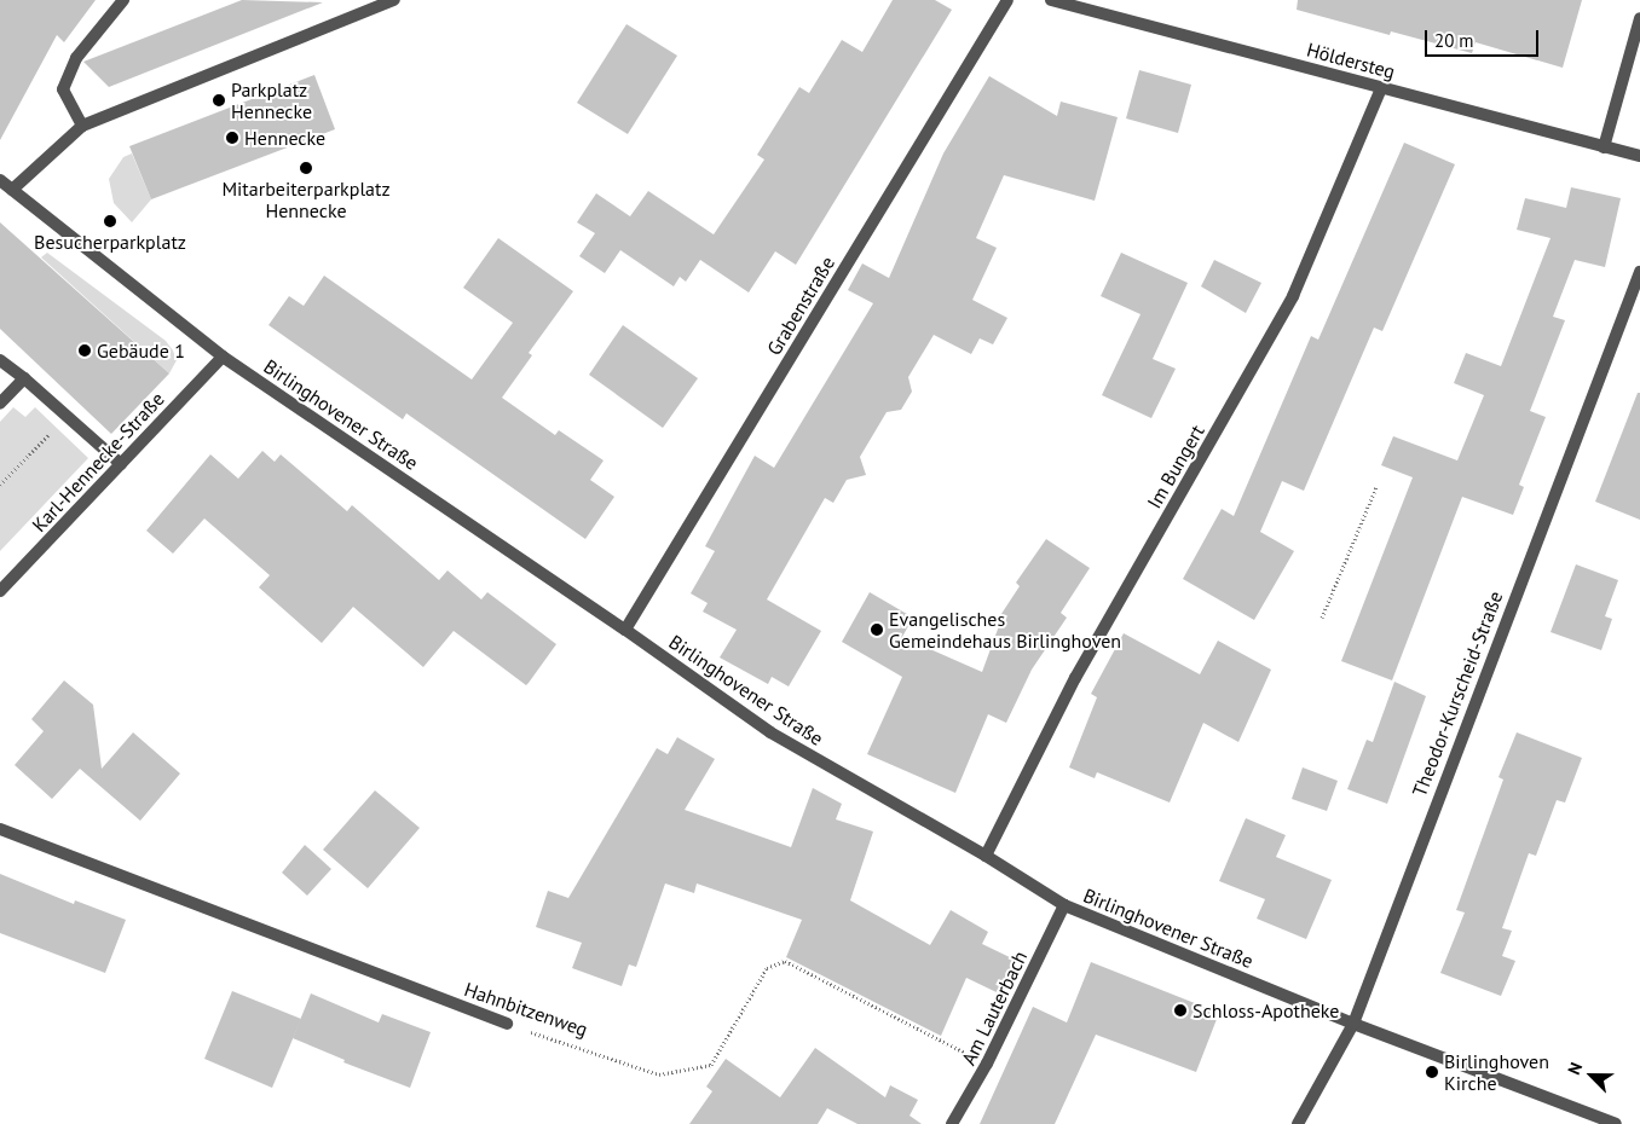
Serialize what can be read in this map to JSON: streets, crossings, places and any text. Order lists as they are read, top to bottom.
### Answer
{
  "streets": {
    "street": [
      "Höldersteg",
      "Grabenstraße",
      "Birlinghovener Straße",
      "Karl-Hennecke-Straße",
      "Im Bungert",
      "Theodor-Kurscheid-Straße",
      "Am Lauterbach",
      "Hahnbitzenweg"
    ]
  },
  "crossings": [
    ["Höldersteg", "Im Bungert"],
    ["Grabenstraße", "Birlinghovener Straße"],
    ["Birlinghovener Straße", "Karl-Hennecke-Straße"],
    ["Birlinghovener Straße", "Im Bungert"],
    ["Birlinghovener Straße", "Theodor-Kurscheid-Straße"],
    ["Birlinghovener Straße", "Am Lauterbach"],
    ["Am Lauterbach", "Hahnbitzenweg"]
  ],
  "places": [
    "Parkplatz Hennecke",
    "Hennecke",
    "Mitarbeiterparkplatz Hennecke",
    "Besucherparkplatz",
    "Gebäude 1",
    "Evangelisches Gemeindehaus Birlinghoven",
    "Schloss-Apotheke",
    "Birlinghoven Kirche"
  ],
  "scale_bar": "20 m",
  "north": "top left"
}
